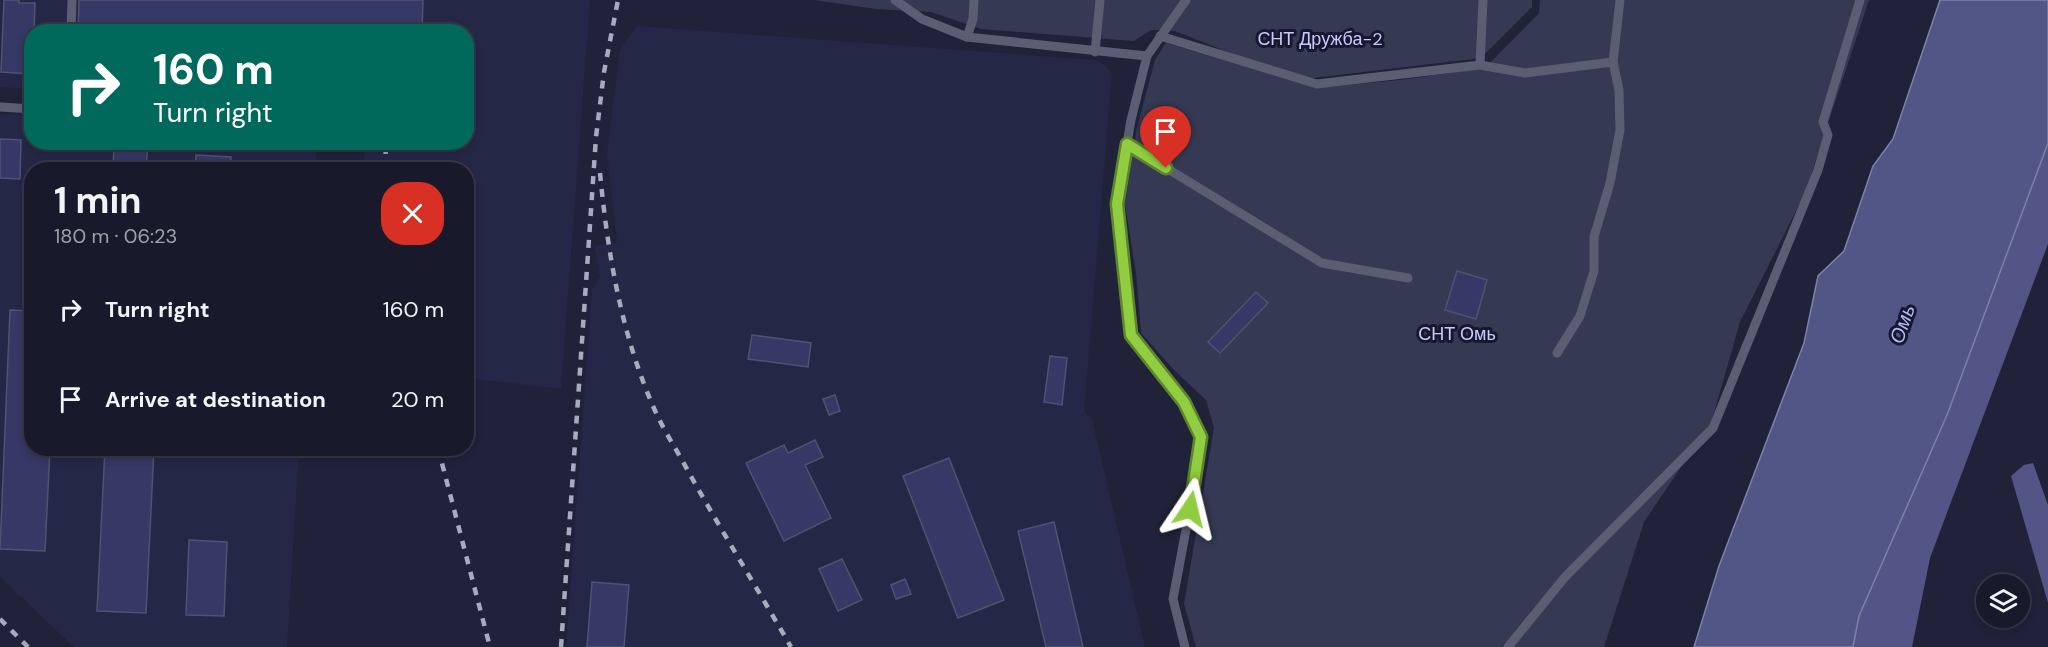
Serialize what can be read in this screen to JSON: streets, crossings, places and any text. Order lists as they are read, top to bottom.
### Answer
{
  "water": ["Омь"],
  "parks": ["СНТ Дружба-2", "СНТ Омь"],
  "page": {
    "turn": ["160 m", "Turn right"],
    "heading": ["1 min", "180 m · 06:23"],
    "list": [
      {
        "name": "Turn right",
        "value": "160 m"
      },
      {
        "name": "Arrive at destination",
        "value": "20 m"
      }
    ]
  }
}
